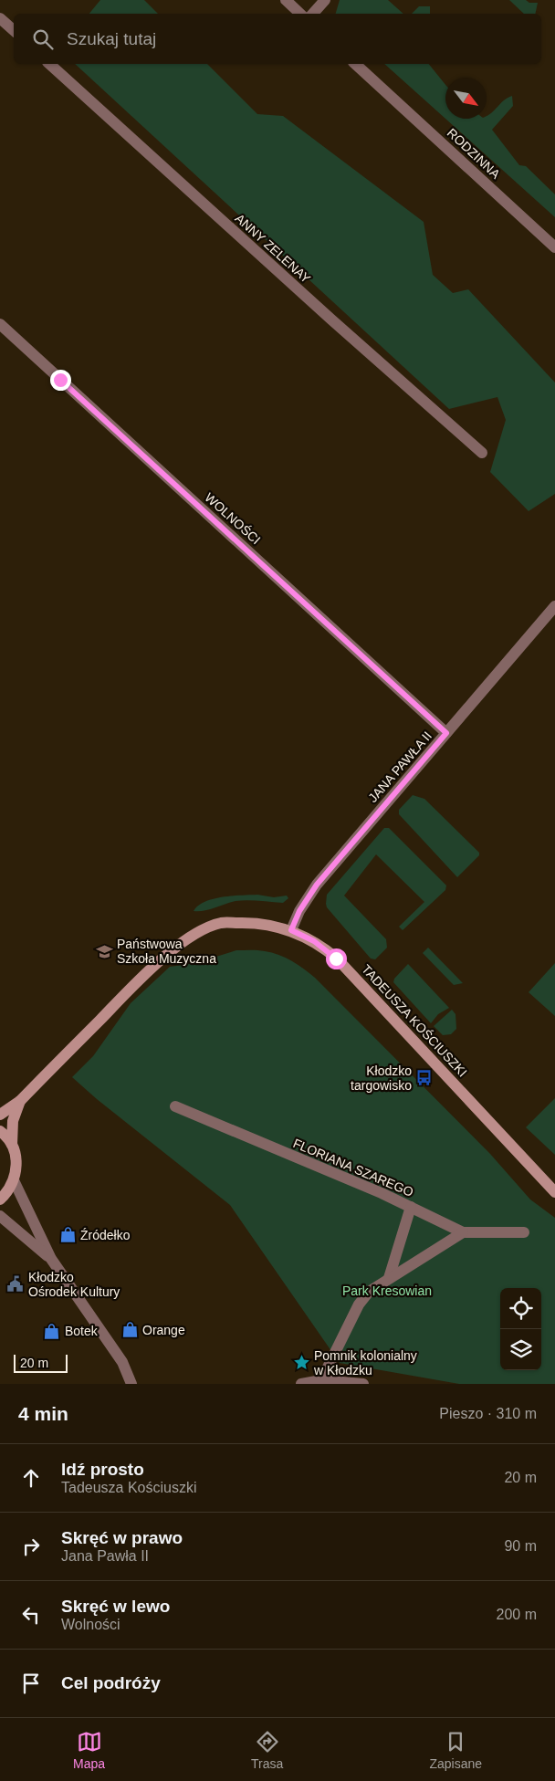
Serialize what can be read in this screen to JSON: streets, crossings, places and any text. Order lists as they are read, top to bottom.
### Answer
{
  "streets": {
    "street": [
      "RODZINNA",
      "ANNY ZELENAY",
      "WOLNOŚCI",
      "JANA PAWŁA II",
      "TADEUSZA KOŚCIUSZKI",
      "FLORIANA SZAREGO"
    ]
  },
  "crossings": [
    ["WOLNOŚCI", "JANA PAWŁA II"],
    ["JANA PAWŁA II", "TADEUSZA KOŚCIUSZKI"]
  ],
  "parks": ["Park Kresowian"],
  "places": {
    "school or university": ["Państwowa Szkoła Muzyczna"],
    "bus stop": ["Kłodzko targowisko"],
    "shop": ["Źródełko", "Orange", "Botek"],
    "public building": ["Kłodzko Ośrodek Kultury"],
    "place": ["Pomnik kolonialny w Kłodzku"]
  },
  "scale_bar": "20 m",
  "north": "bottom right",
  "page": {
    "search": "Szukaj tutaj",
    "scale": "20 m",
    "heading": ["4 min", "Pieszo · 310 m"],
    "list": [
      ["Idź prosto", "Tadeusza Kościuszki", "20 m"],
      ["Skręć w prawo", "Jana Pawła II", "90 m"],
      ["Skręć w lewo", "Wolności", "200 m"],
      "Cel podróży"
    ],
    "nav": ["Mapa", "Trasa", "Zapisane"]
  }
}
